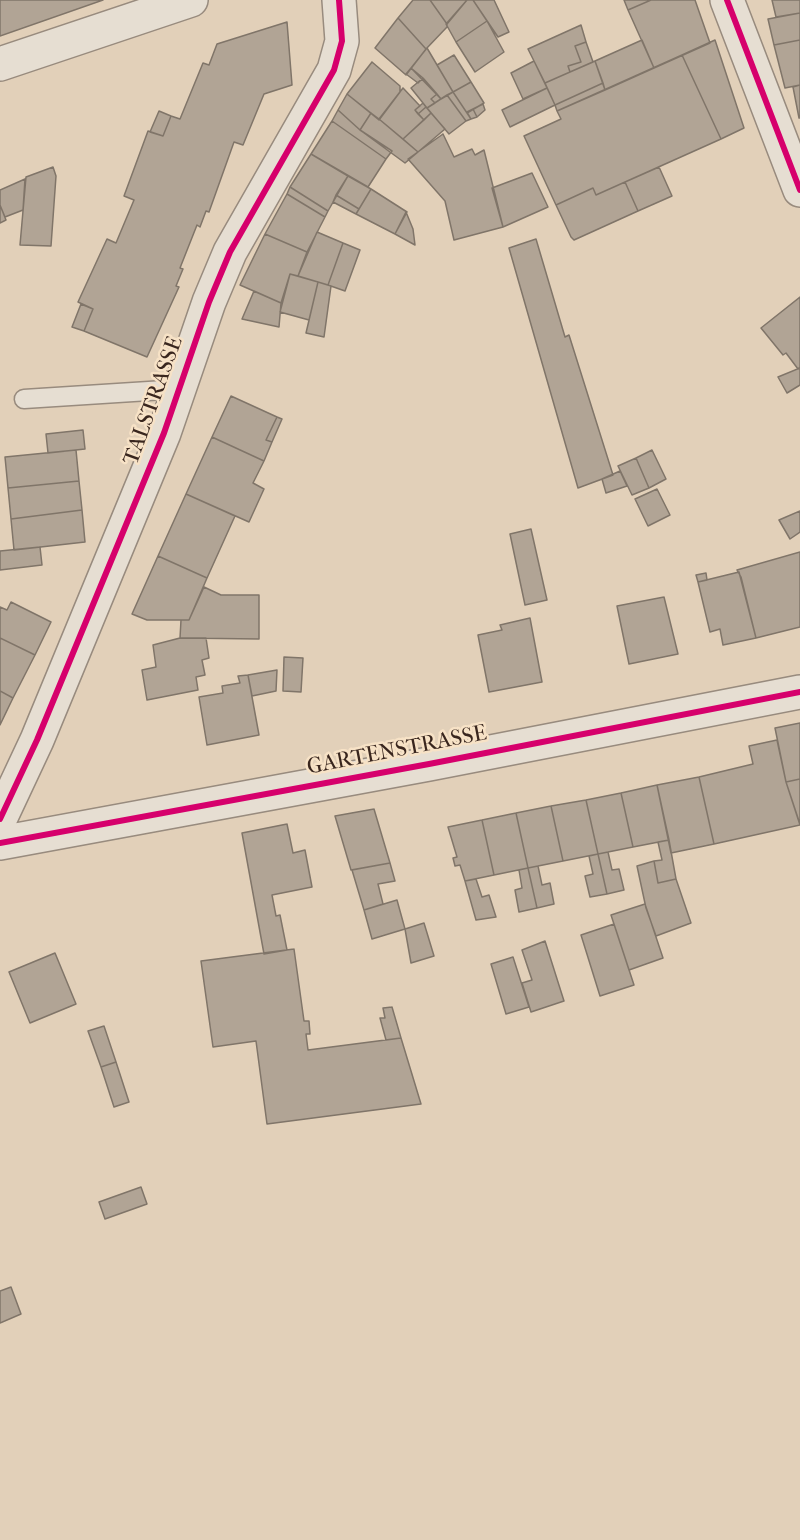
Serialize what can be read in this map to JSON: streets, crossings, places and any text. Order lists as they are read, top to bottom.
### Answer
{
  "streets": {
    "street": ["TALSTRASSE", "GARTENSTRASSE"]
  }
}
